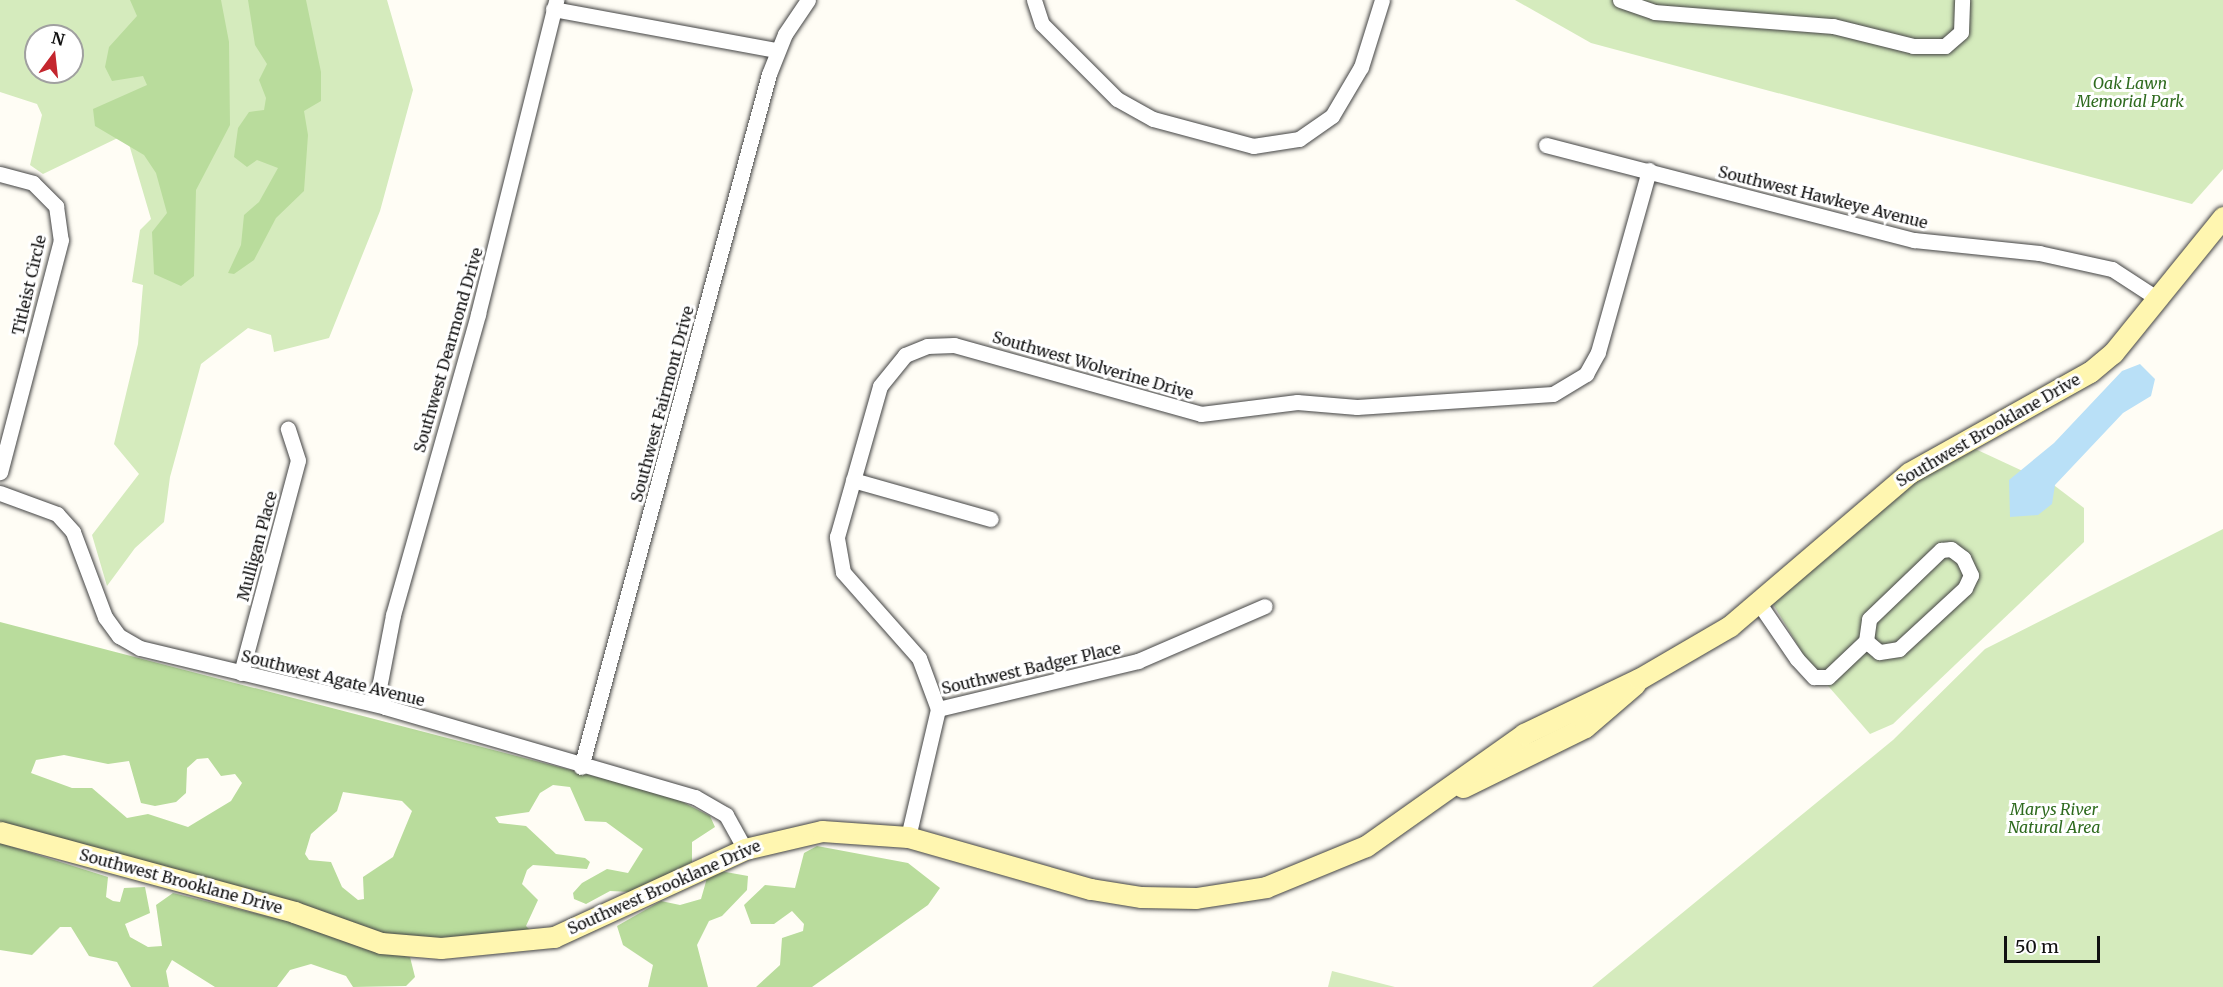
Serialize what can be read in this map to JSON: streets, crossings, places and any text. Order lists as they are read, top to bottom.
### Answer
{
  "streets": {
    "street": [
      "Southwest Hawkeye Avenue",
      "Titleist Circle",
      "Southwest Dearmond Drive",
      "Southwest Wolverine Drive",
      "Southwest Fairmont Drive",
      "Southwest Brooklane Drive",
      "Mulligan Place",
      "Southwest Badger Place",
      "Southwest Agate Avenue"
    ]
  },
  "crossings": [
    ["Southwest Hawkeye Avenue", "Southwest Wolverine Drive"],
    ["Southwest Hawkeye Avenue", "Southwest Brooklane Drive"],
    ["Southwest Dearmond Drive", "Southwest Agate Avenue"],
    ["Southwest Wolverine Drive", "Southwest Badger Place"],
    ["Southwest Fairmont Drive", "Southwest Agate Avenue"],
    ["Southwest Brooklane Drive", "Southwest Agate Avenue"],
    ["Mulligan Place", "Southwest Agate Avenue"]
  ],
  "parks": ["Oak Lawn Memorial Park", "Marys River Natural Area"],
  "scale_bar": "50 m",
  "north": "top"
}
